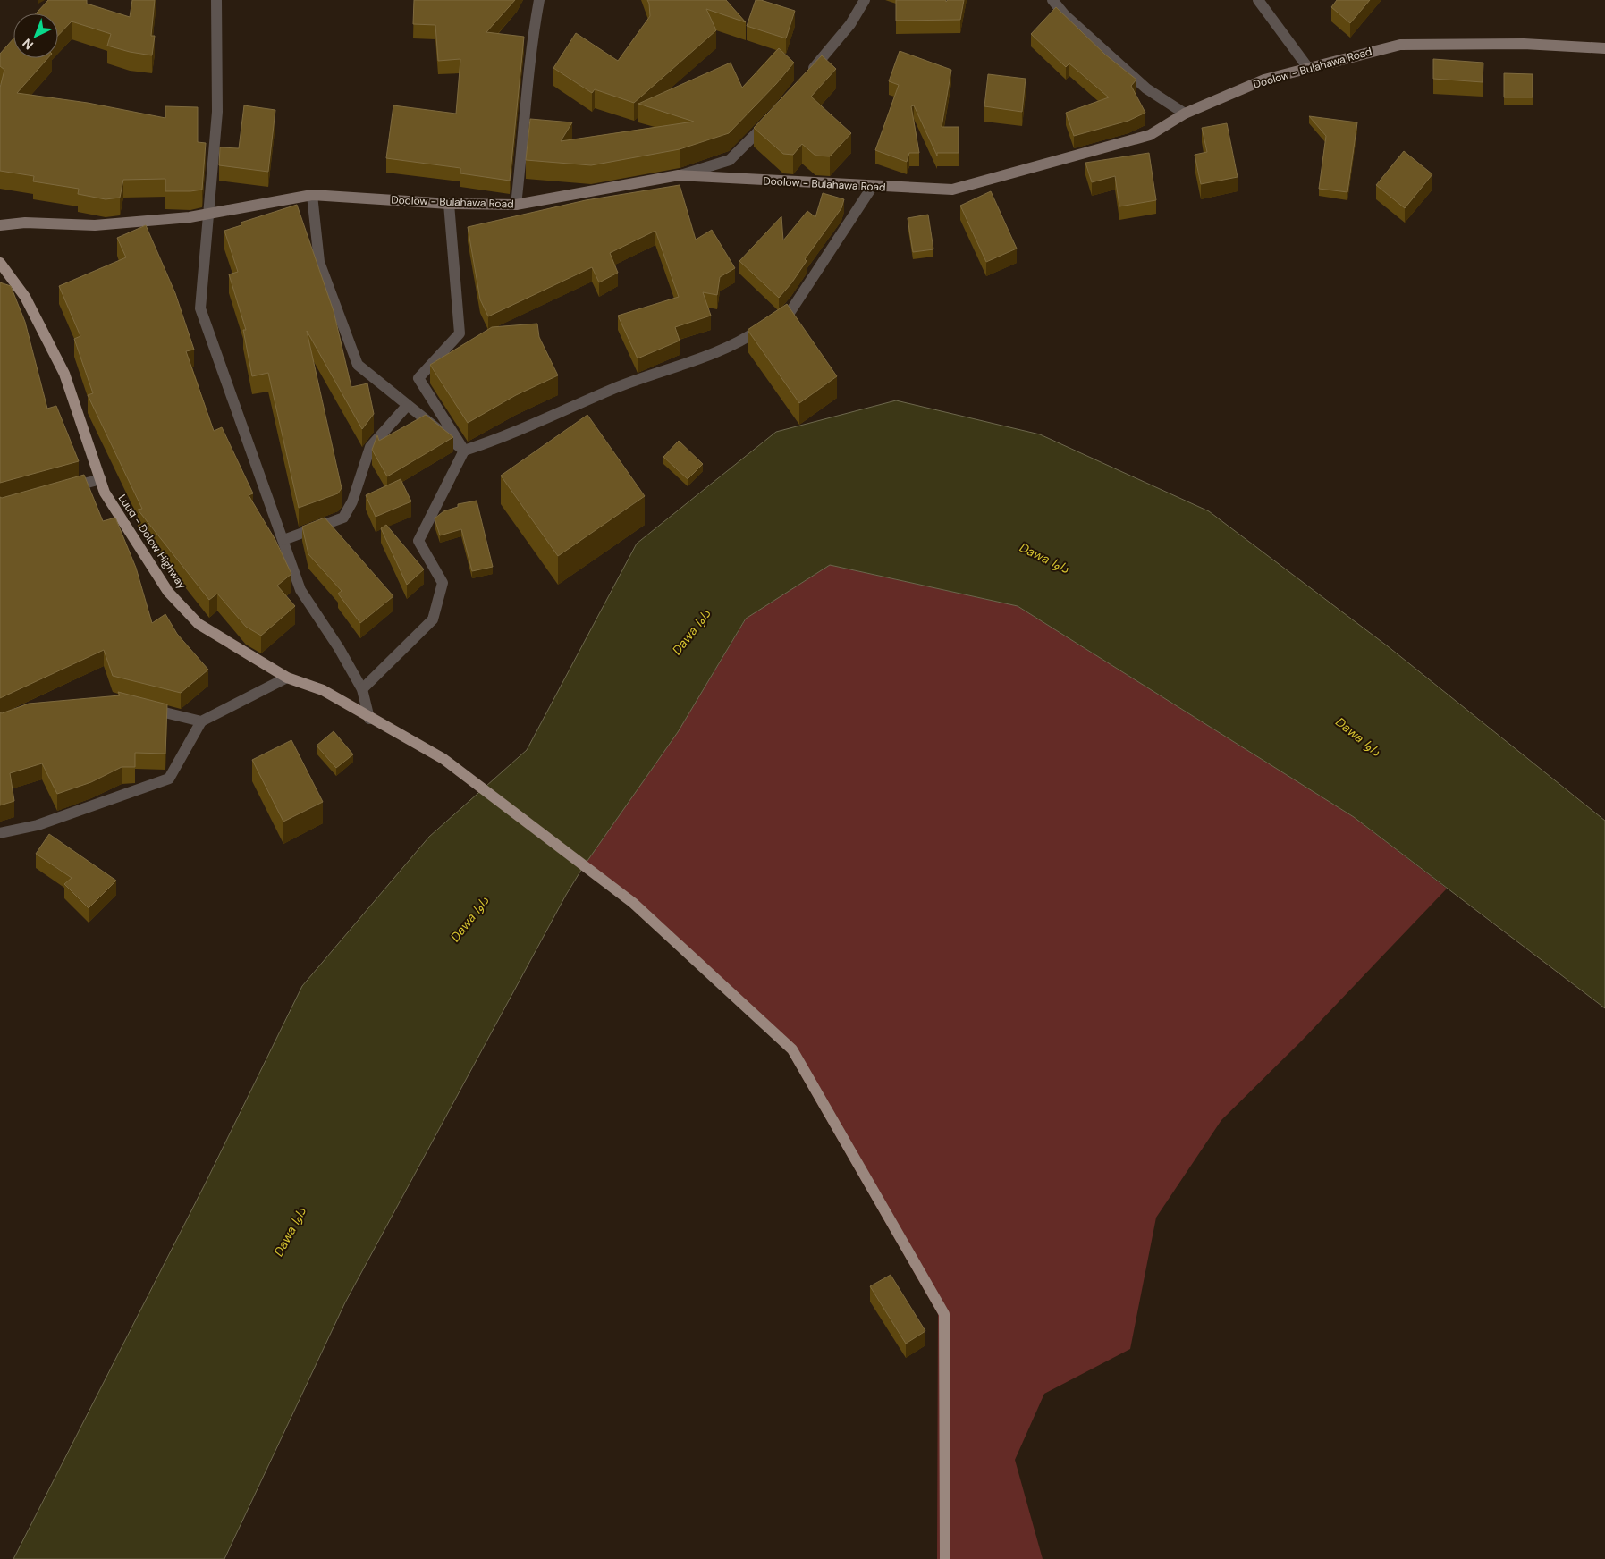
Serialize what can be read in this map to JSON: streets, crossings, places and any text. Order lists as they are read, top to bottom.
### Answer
{
  "streets": {
    "main road": ["Doolow - Bulahawa Road", "Luuq - Dolow Highway"]
  },
  "water": ["Dawa داوا"],
  "north": "bottom left"
}
